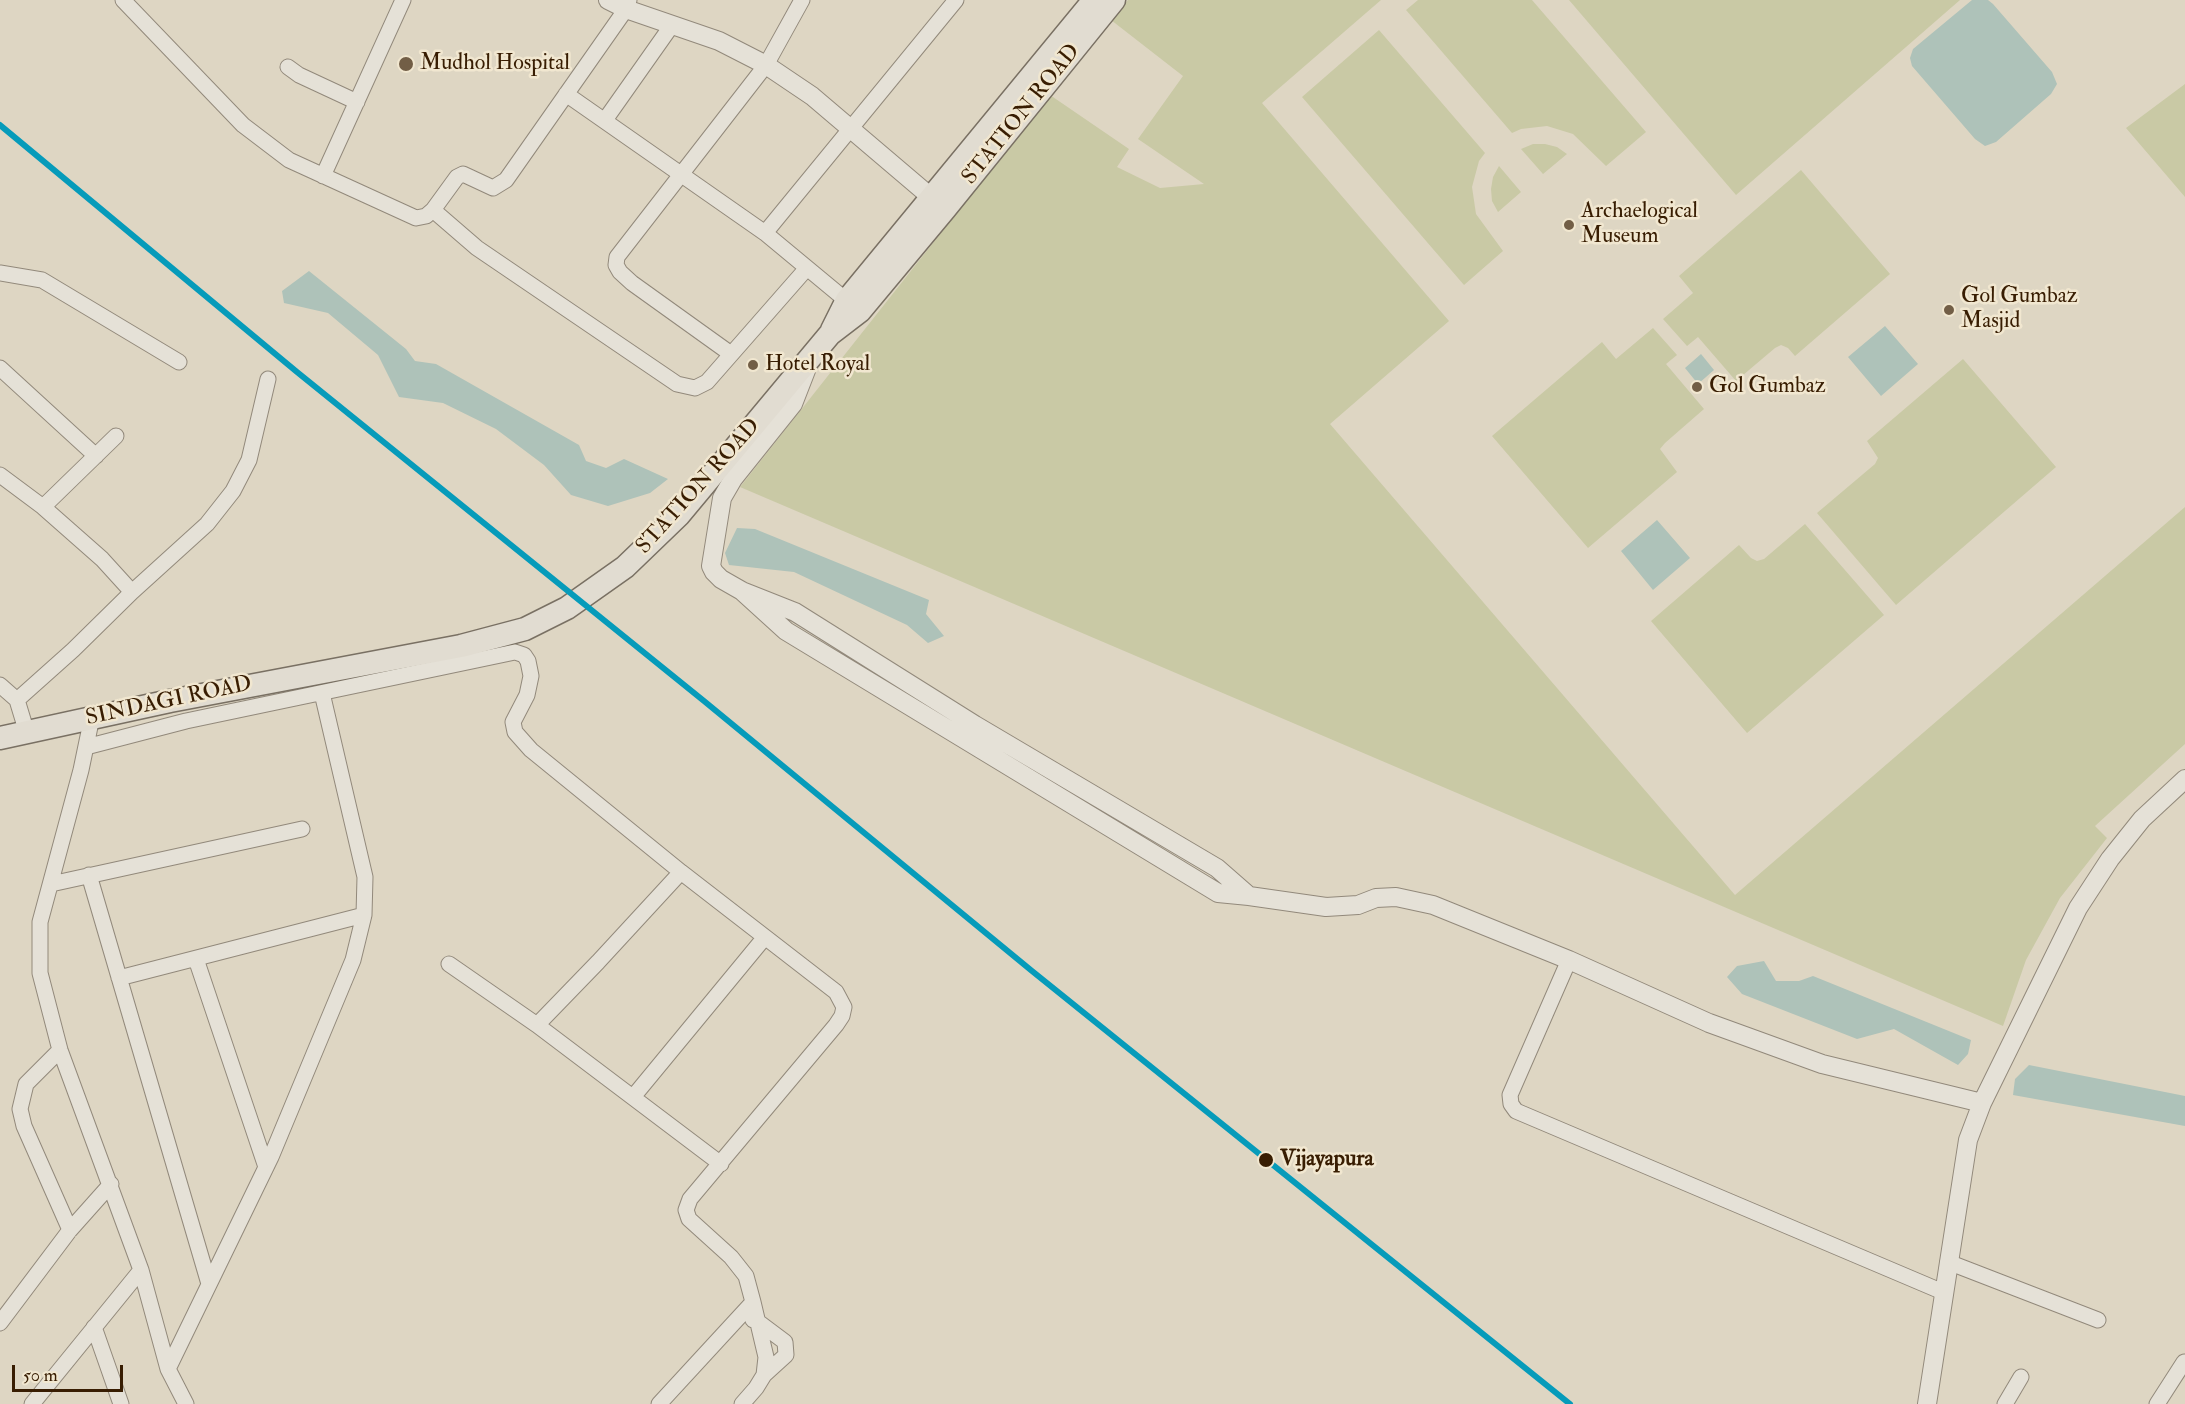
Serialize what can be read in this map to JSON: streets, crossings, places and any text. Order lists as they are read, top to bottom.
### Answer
{
  "streets": {
    "main road": ["STATION ROAD", "SINDAGI ROAD"]
  },
  "crossings": [
    ["STATION ROAD", "SINDAGI ROAD"]
  ],
  "places": [
    "Mudhol Hospital",
    "Archaelogical Museum",
    "Gol Gumbaz Masjid",
    "Hotel Royal",
    "Gol Gumbaz",
    "Vijayapura"
  ],
  "scale_bar": "50 m"
}
